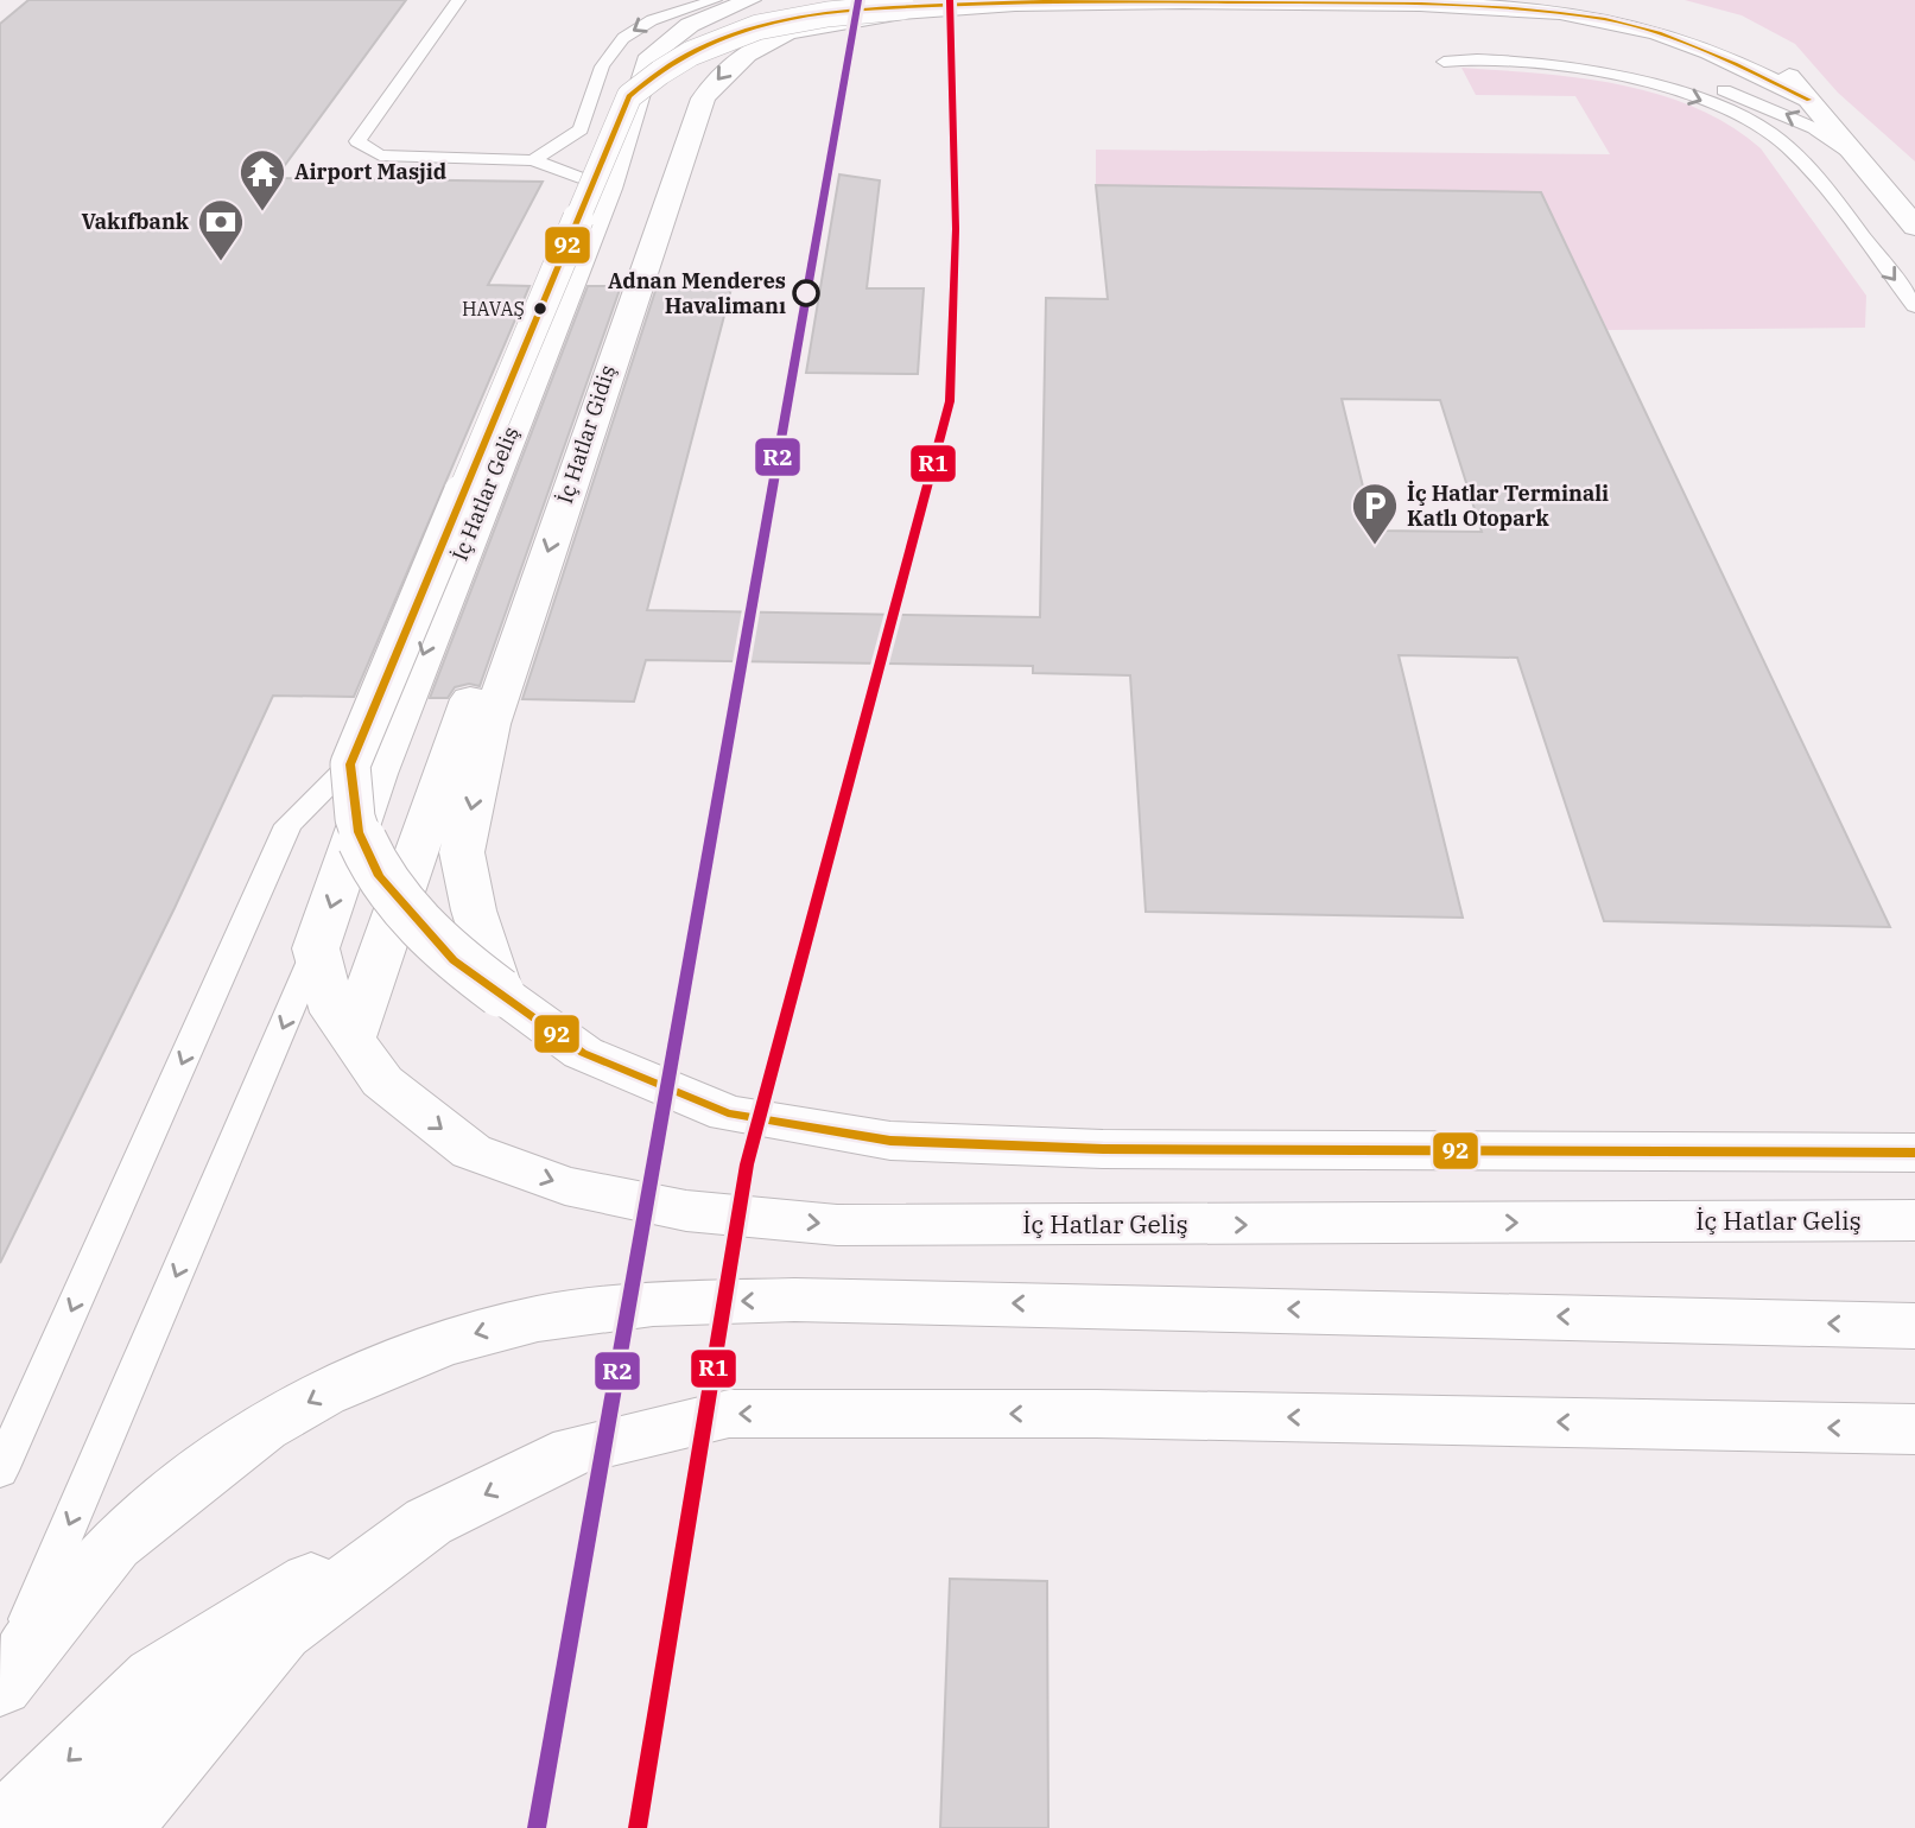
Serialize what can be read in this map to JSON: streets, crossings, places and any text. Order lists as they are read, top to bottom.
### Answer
{
  "streets": {
    "street": ["İç Hatlar Gidiş", "İç Hatlar Geliş"]
  },
  "places": {
    "temple": ["Airport Masjid"],
    "bank": ["Vakıfbank"],
    "other": ["Adnan Menderes Havalimanı", "HAVAŞ"],
    "parking": ["İç Hatlar Terminali Katlı Otopark"]
  },
  "lines": ["transit line R1", "transit line R2", "transit line 92"]
}
